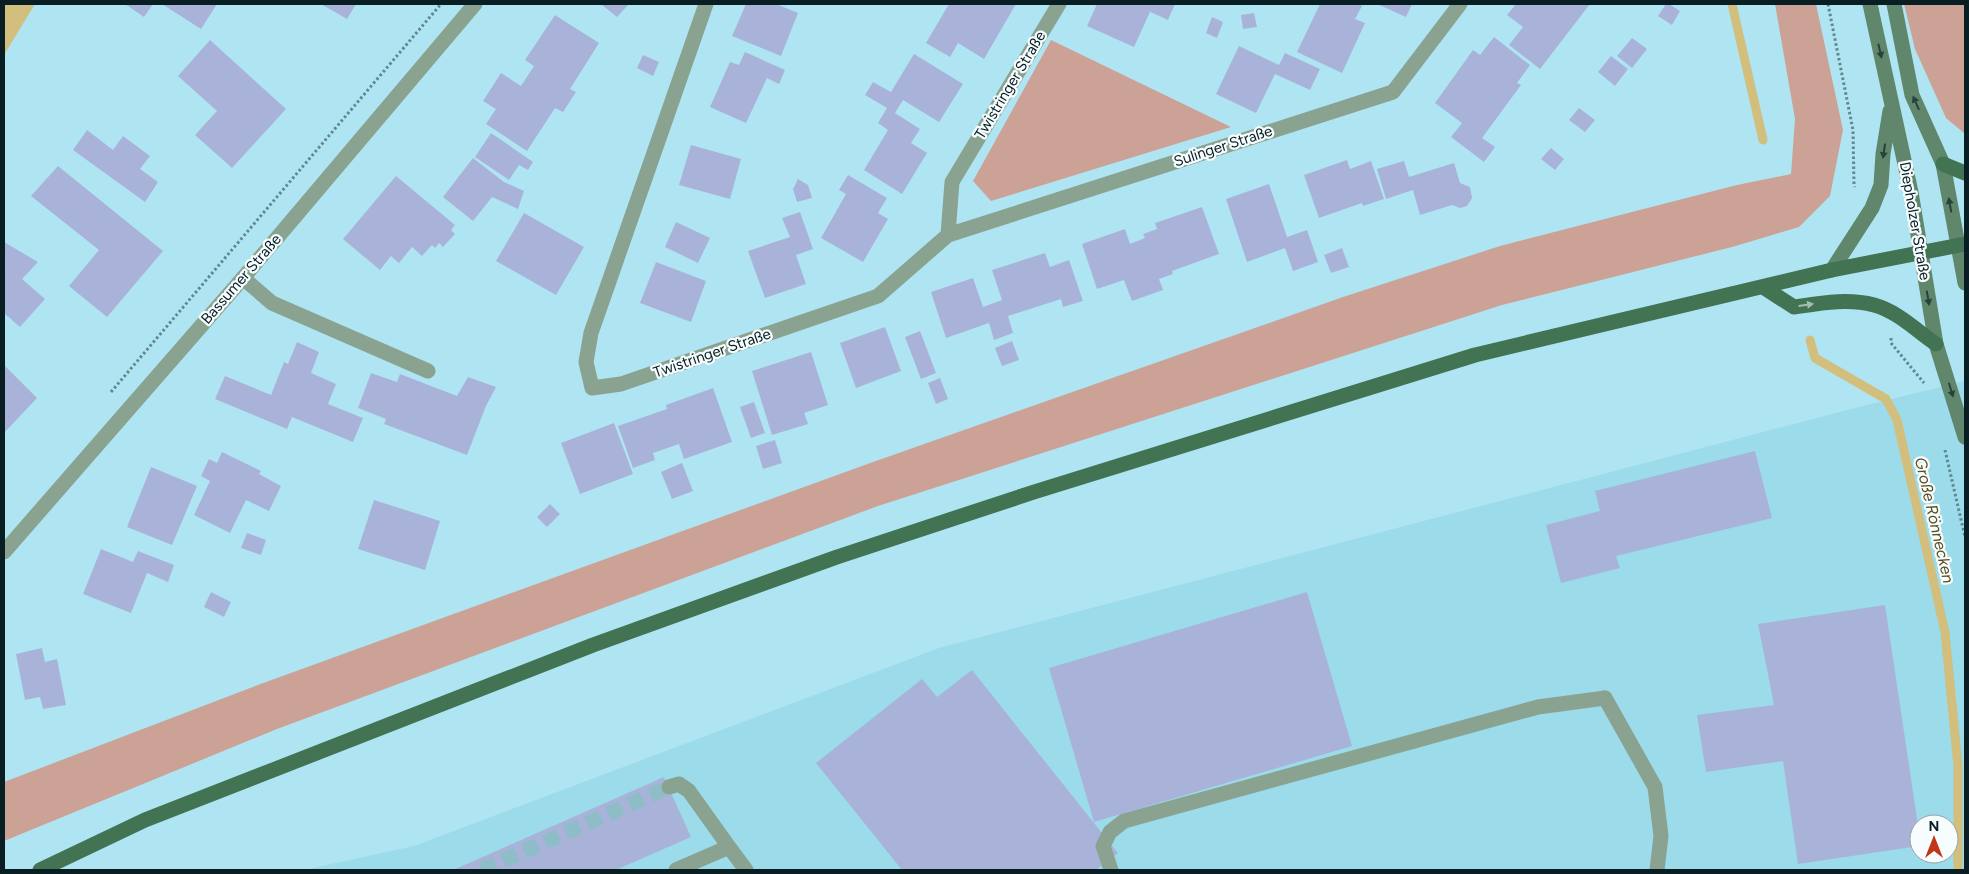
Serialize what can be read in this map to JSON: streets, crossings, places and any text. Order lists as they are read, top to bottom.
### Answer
{
  "streets": {
    "street": [
      "Twistringer Straße",
      "Sulinger Straße",
      "Diepholzer Straße",
      "Bassumer Straße"
    ]
  },
  "crossings": [
    ["Twistringer Straße", "Sulinger Straße"]
  ],
  "water": ["Große Rönnecken"],
  "north": "top"
}
